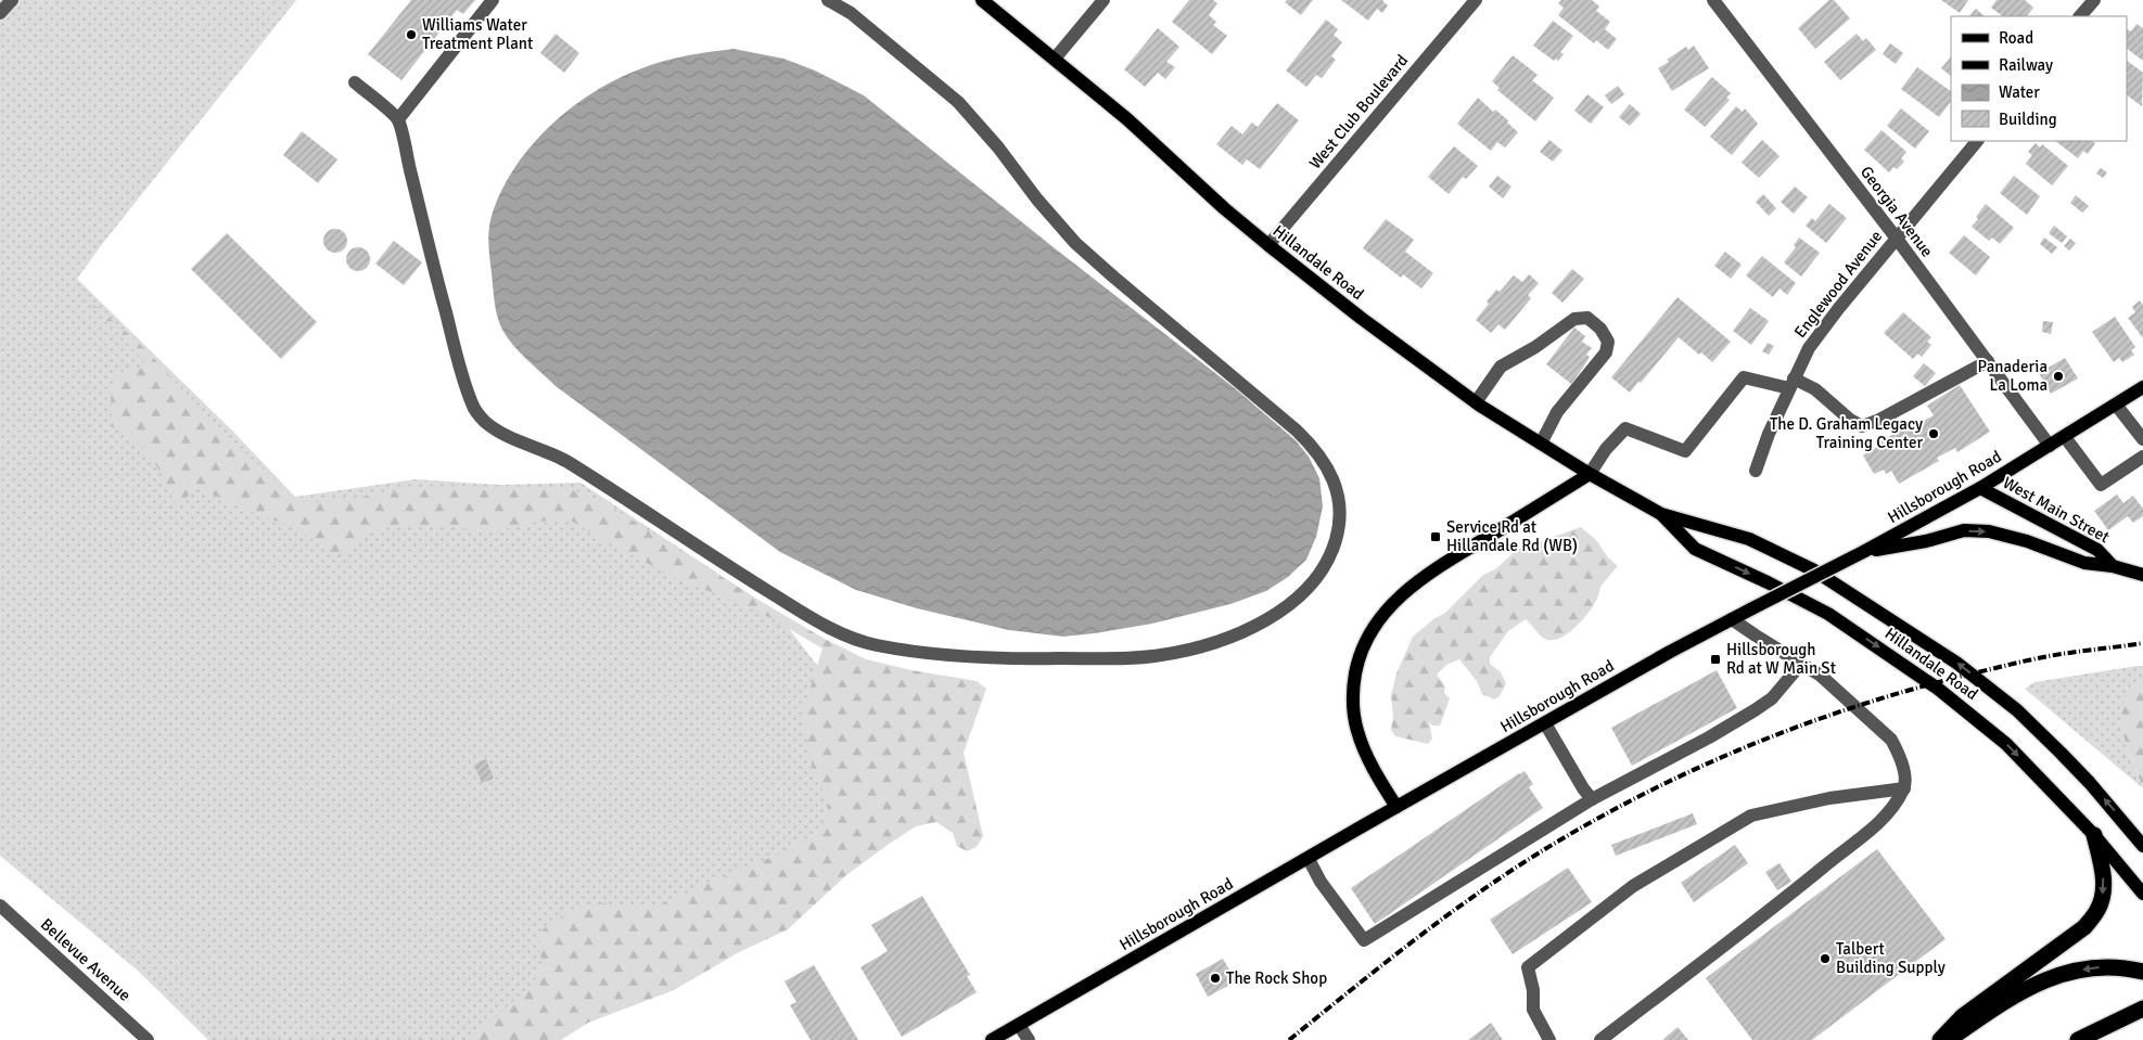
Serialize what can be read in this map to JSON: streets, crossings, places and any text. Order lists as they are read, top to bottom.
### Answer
{
  "streets": {
    "main road": ["Hillandale Road", "Hillsborough Road", "West Main Street"],
    "street": [
      "West Club Boulevard",
      "Georgia Avenue",
      "Englewood Avenue",
      "Bellevue Avenue"
    ]
  },
  "crossings": [
    ["West Club Boulevard", "Hillandale Road"],
    ["Georgia Avenue", "Englewood Avenue"],
    ["Georgia Avenue", "Hillsborough Road"],
    ["Hillsborough Road", "West Main Street"]
  ],
  "one_way": ["West Main Street"],
  "places": {
    "other": [
      "Williams Water Treatment Plant",
      "Panaderia La Loma",
      "The D. Graham Legacy Training Center",
      "Talbert Building Supply",
      "The Rock Shop"
    ],
    "transit": ["Service Rd at Hillandale Rd (WB)", "Hillsborough Rd at W Main St"]
  },
  "legend": [
    "Road",
    "Railway",
    "Water",
    "Building"
  ]
}
